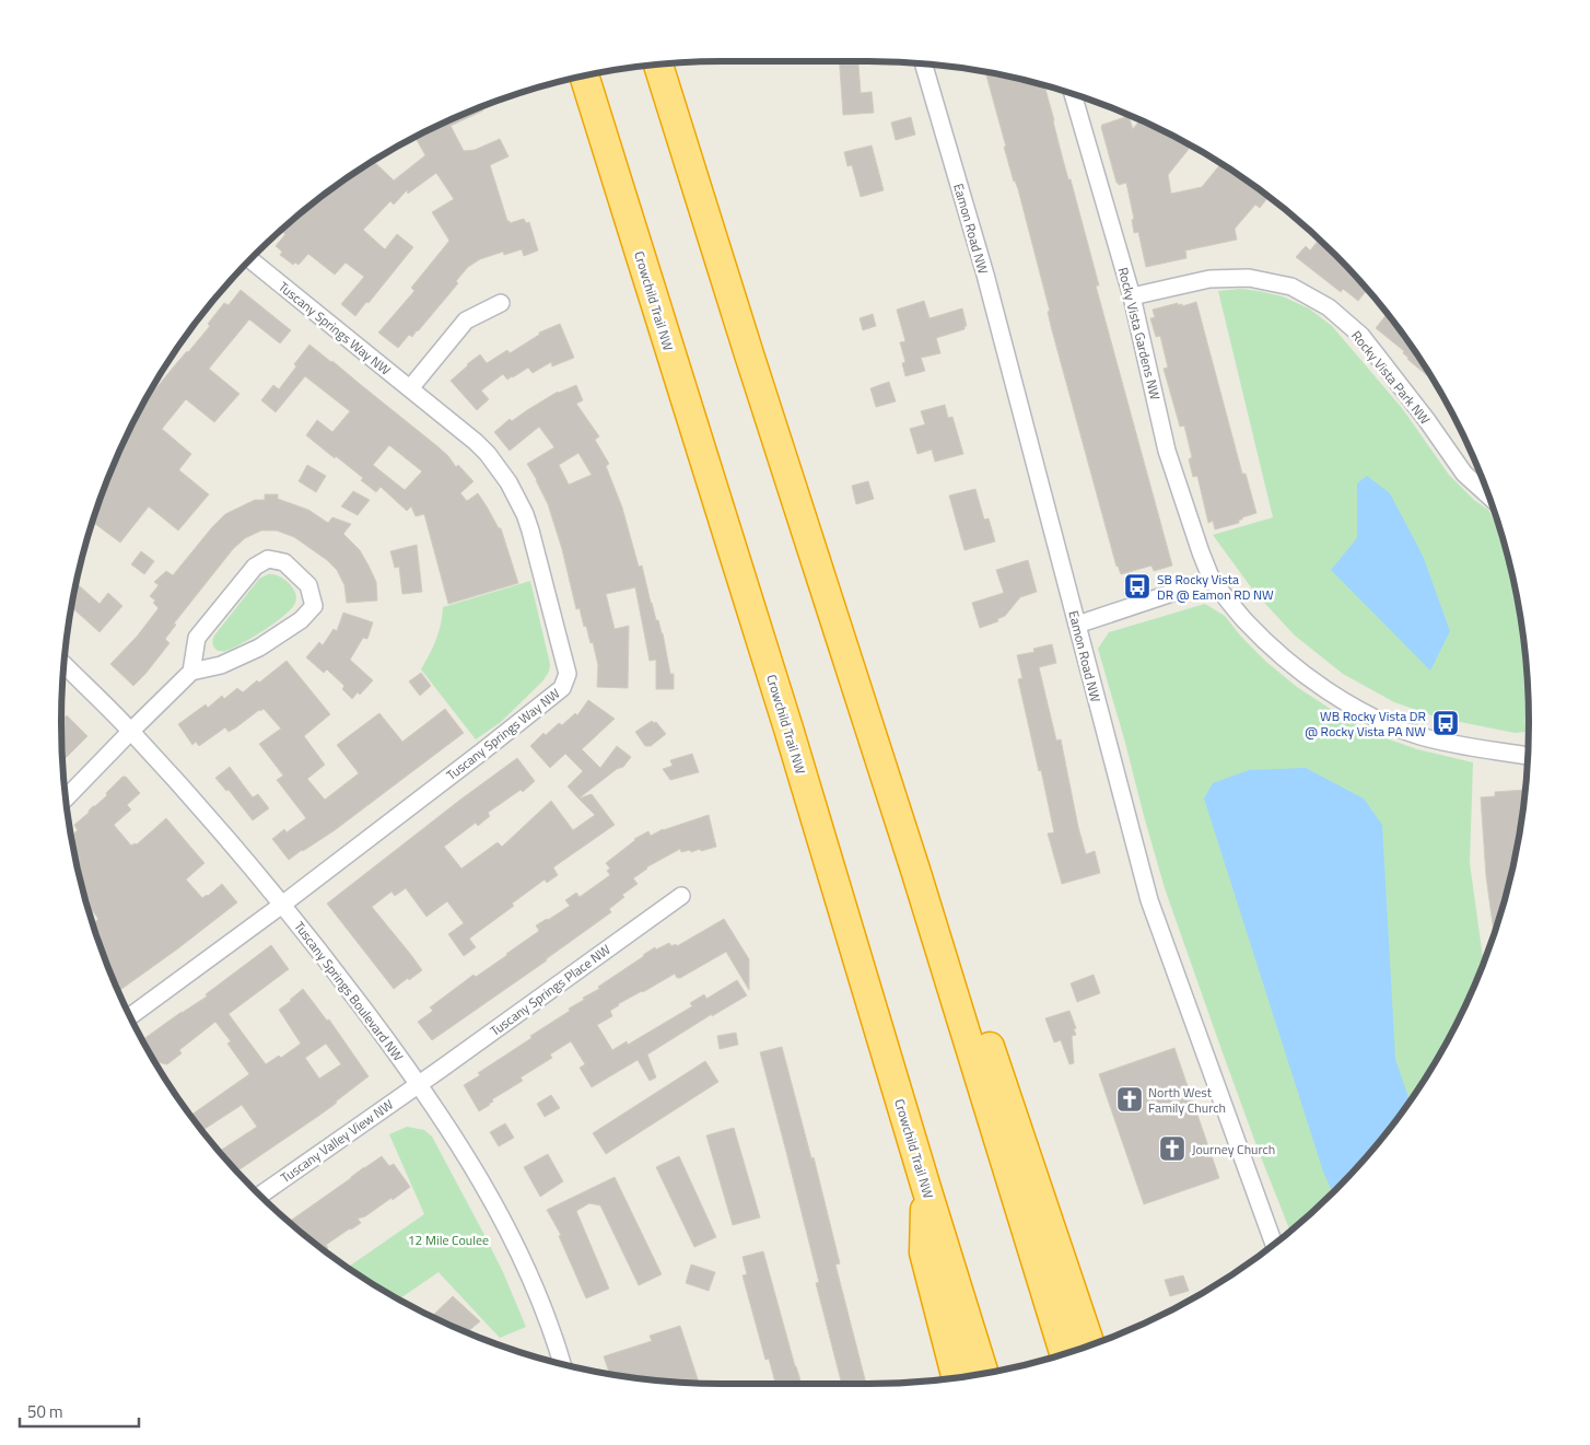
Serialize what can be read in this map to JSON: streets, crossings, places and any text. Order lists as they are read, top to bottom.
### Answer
{
  "streets": {
    "highway": ["Crowchild Trail NW"],
    "street": [
      "Eamon Road NW",
      "Tuscany Springs Way NW",
      "Rocky Vista Gardens NW",
      "Rocky Vista Park NW",
      "Tuscany Springs Place NW",
      "Tuscany Springs Boulevard NW",
      "Tuscany Valley View NW"
    ]
  },
  "crossings": [
    ["Tuscany Springs Way NW", "Tuscany Springs Boulevard NW"],
    ["Rocky Vista Gardens NW", "Rocky Vista Park NW"],
    ["Tuscany Springs Place NW", "Tuscany Springs Boulevard NW"],
    ["Tuscany Springs Place NW", "Tuscany Valley View NW"],
    ["Tuscany Springs Boulevard NW", "Tuscany Valley View NW"]
  ],
  "parks": ["12 Mile Coulee"],
  "places": {
    "bus stop": ["SB Rocky Vista DR @ Eamon RD NW", "WB Rocky Vista DR @ Rocky Vista PA NW"],
    "church": ["North West Family Church", "Journey Church"]
  },
  "scale_bar": "50 m"
}
